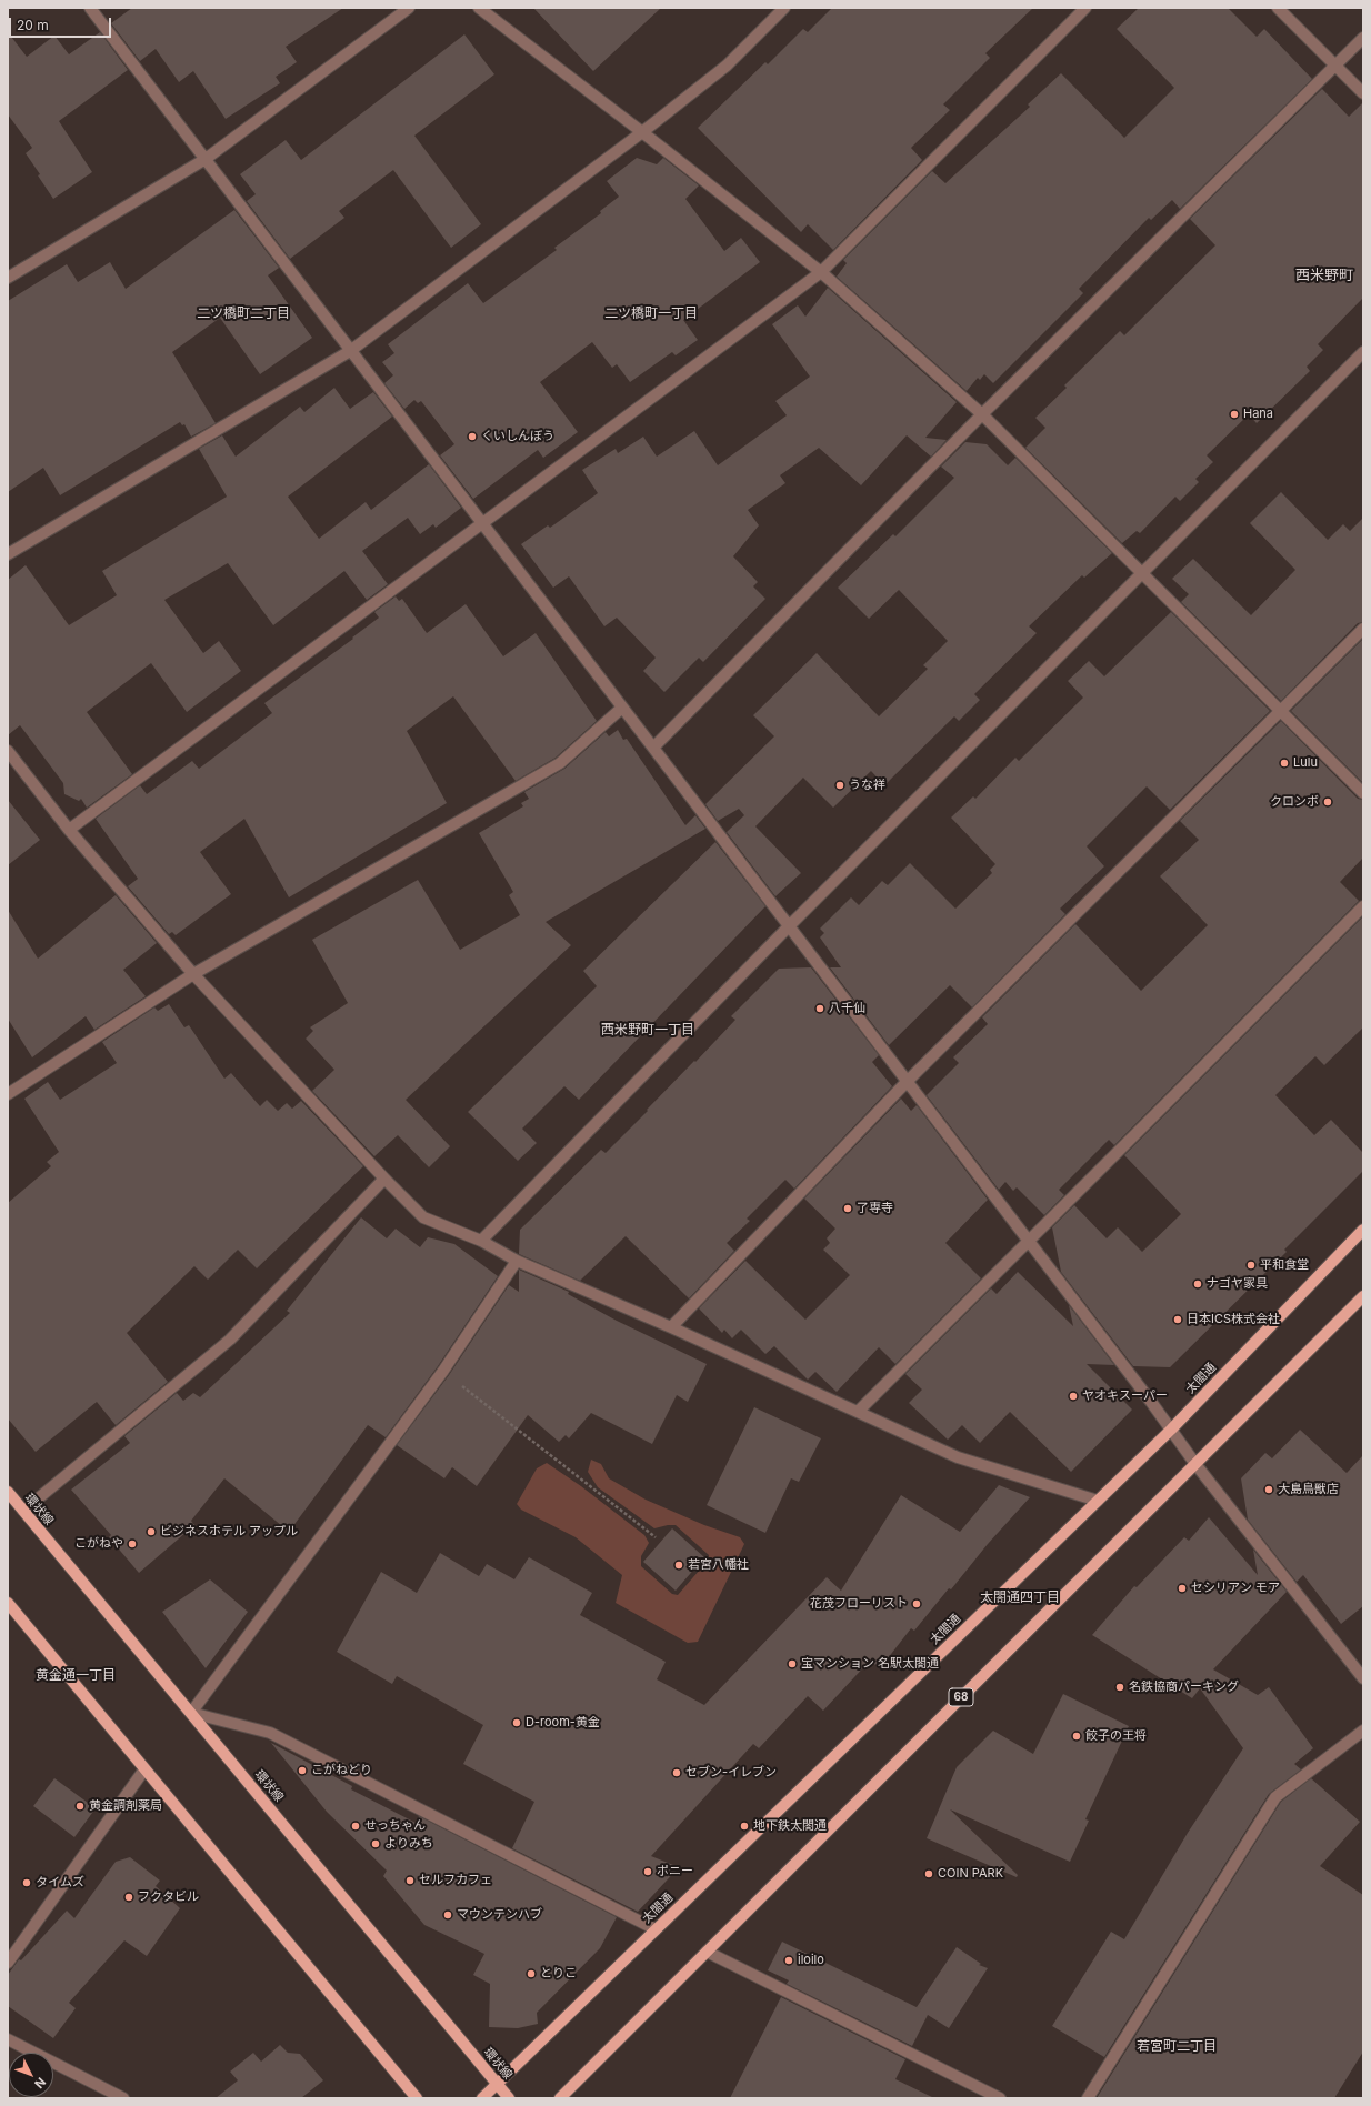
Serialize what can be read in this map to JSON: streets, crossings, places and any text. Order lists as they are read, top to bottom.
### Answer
{
  "streets": {
    "main road": ["太閤通", "環状線", "68"]
  },
  "crossings": [
    ["太閤通", "環状線"]
  ],
  "districts": [
    "西米野町",
    "二ツ橋町二丁目",
    "二ツ橋町一丁目",
    "西米野町一丁目",
    "太閤通四丁目",
    "黄金通一丁目",
    "若宮町二丁目"
  ],
  "places": [
    "Hana",
    "くいしんぼう",
    "Lulu",
    "うな祥",
    "クロンボ",
    "八千仙",
    "了専寺",
    "平和食堂",
    "ナゴヤ家具",
    "日本ICS株式会社",
    "ヤオキスーパー",
    "大島鳥獣店",
    "ビジネスホテル アップル",
    "こがねや",
    "若宮八幡社",
    "セシリアン モア",
    "花茂フローリスト",
    "宝マンション 名駅太閤通",
    "名鉄協商パーキング",
    "D-room-黄金",
    "餃子の王将",
    "こがねどり",
    "セブン-イレブン",
    "黄金調剤薬局",
    "せっちゃん",
    "地下鉄太閤通",
    "よりみち",
    "ポニー",
    "COIN PARK",
    "セルフカフェ",
    "タイムズ",
    "フクタビル",
    "マウンテンハブ",
    "iloilo",
    "とりこ"
  ],
  "scale_bar": "20 m",
  "north": "bottom right"
}
